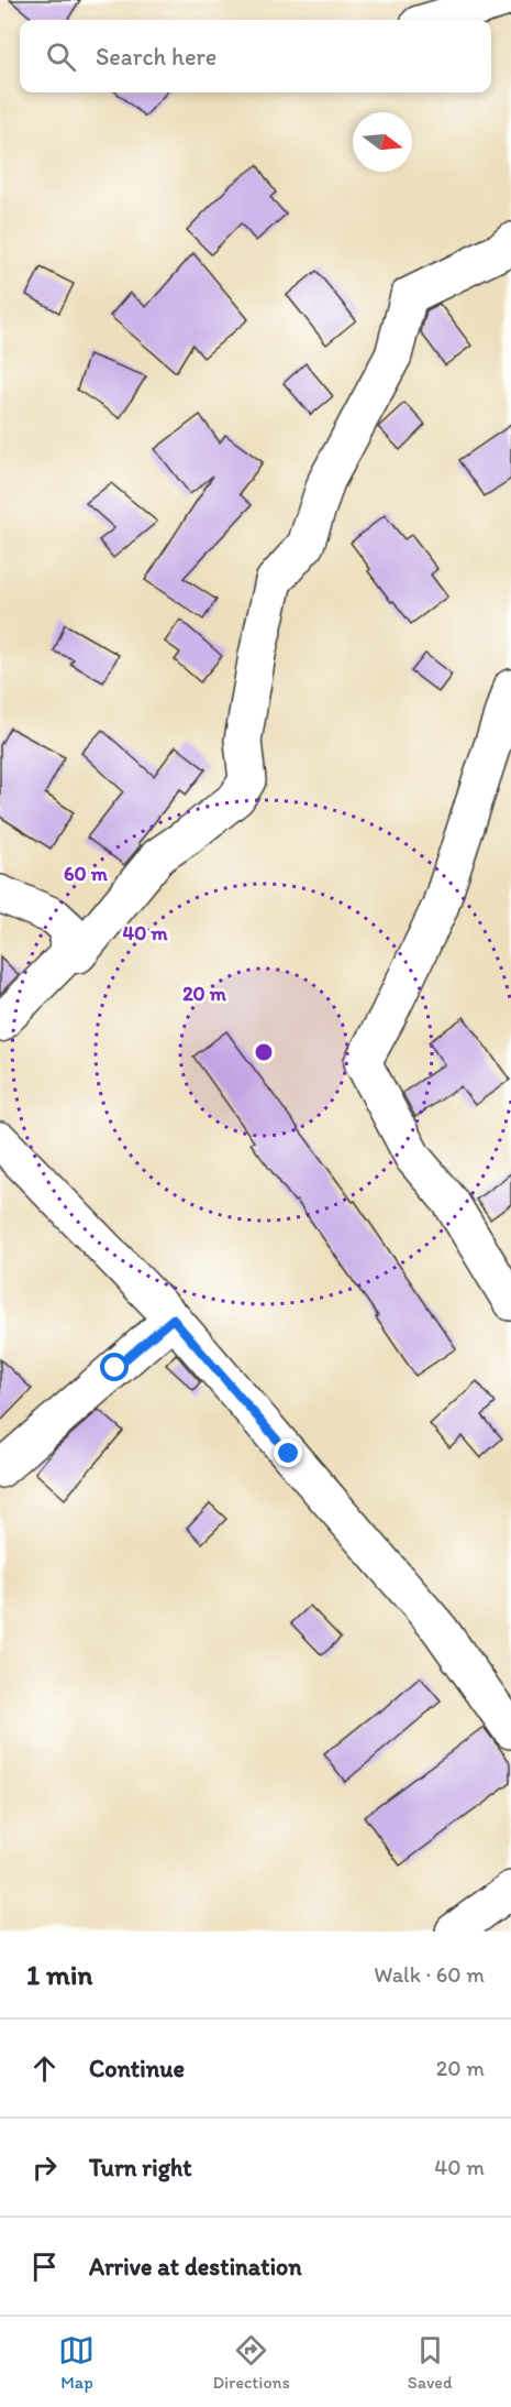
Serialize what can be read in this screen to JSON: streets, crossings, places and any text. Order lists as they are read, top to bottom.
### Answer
{
  "north": "right",
  "page": {
    "search": "Search here",
    "heading": ["1 min", "Walk · 60 m"],
    "list": [
      ["Continue", "20 m"],
      ["Turn right", "40 m"],
      "Arrive at destination"
    ],
    "nav": ["Map", "Directions", "Saved"]
  },
  "rings": ["60 m", "40 m", "20 m"]
}
